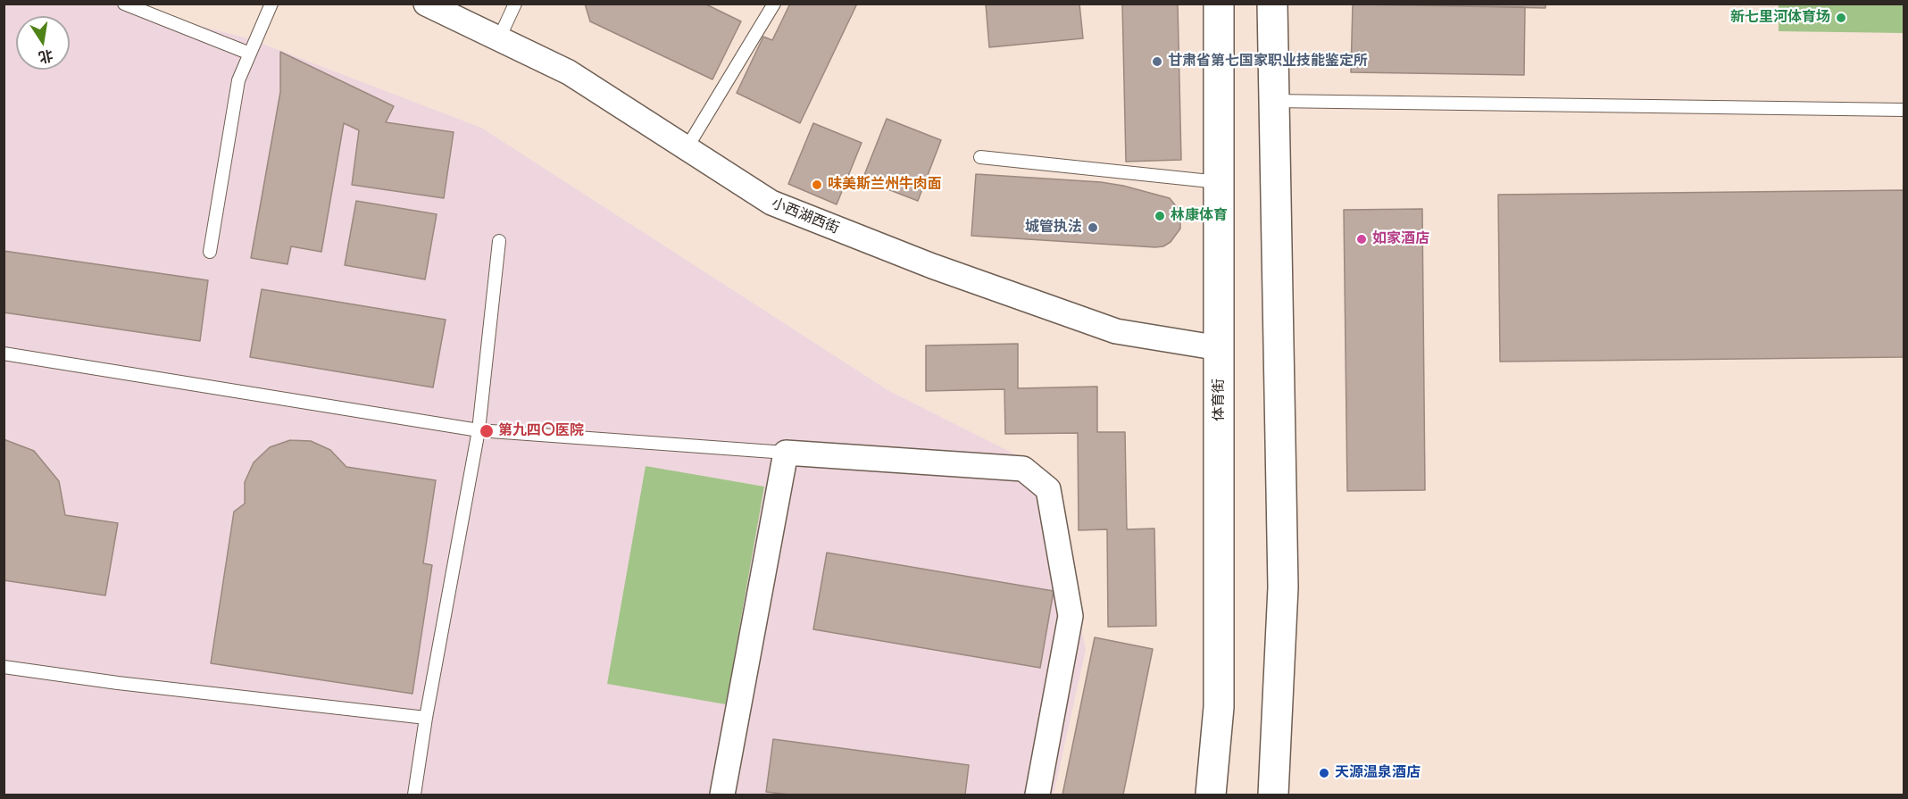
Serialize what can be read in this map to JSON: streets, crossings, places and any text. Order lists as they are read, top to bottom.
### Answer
{
  "streets": {
    "street": ["小西湖西街", "体育街"]
  },
  "crossings": [
    ["小西湖西街", "体育街"]
  ],
  "places": [
    "新七里河体育场",
    "甘肃省第七国家职业技能鉴定所",
    "味美斯兰州牛肉面",
    "林康体育",
    "城管执法",
    "如家酒店",
    "第九四〇医院",
    "天源温泉酒店"
  ],
  "north": "bottom"
}
